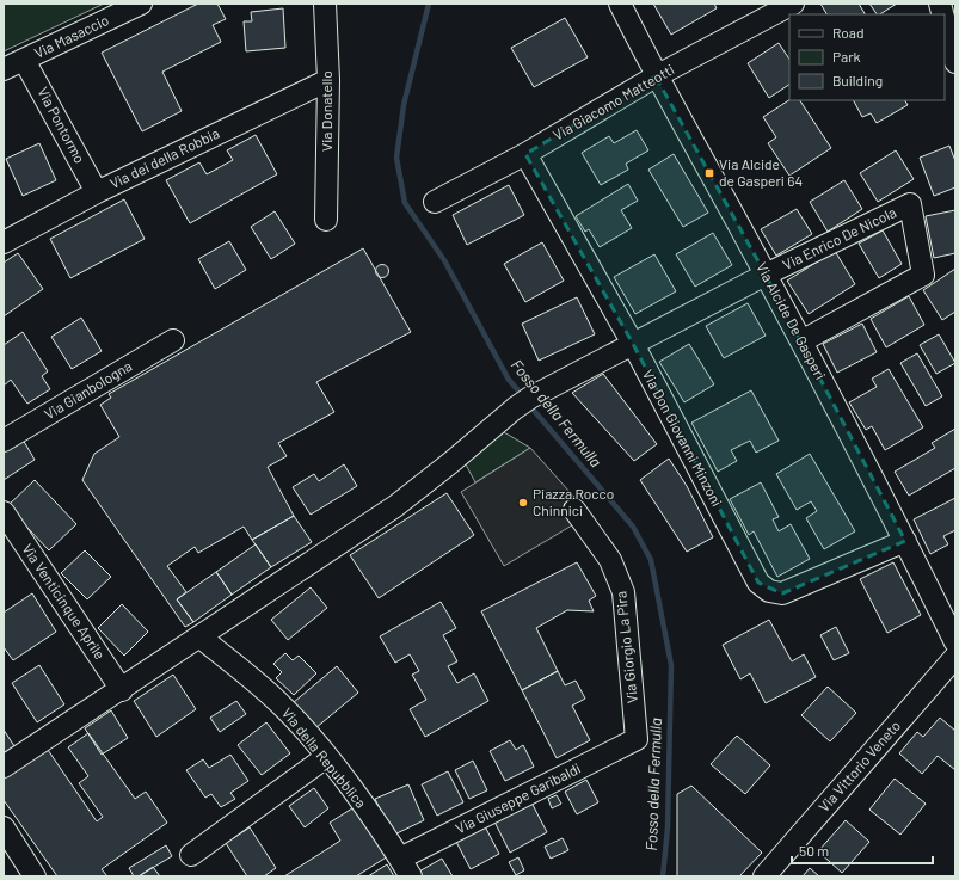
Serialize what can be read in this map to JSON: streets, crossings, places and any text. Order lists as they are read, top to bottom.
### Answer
{
  "streets": {
    "street": [
      "Via Masaccio",
      "Via Giacomo Matteotti",
      "Via Donatello",
      "Via Pontormo",
      "Via dei della Robbia",
      "Via Enrico De Nicola",
      "Via Alcide De Gasperi",
      "Via Gianbologna",
      "Via Don Giovanni Minzoni",
      "Via Venticinque Aprile",
      "Via Giorgio La Pira",
      "Via della Repubblica",
      "Via Vittorio Veneto",
      "Via Giuseppe Garibaldi"
    ]
  },
  "crossings": [
    ["Via Masaccio", "Via Pontormo"],
    ["Via Giacomo Matteotti", "Via Alcide De Gasperi"],
    ["Via Giacomo Matteotti", "Via Don Giovanni Minzoni"],
    ["Via Donatello", "Via dei della Robbia"],
    ["Via Pontormo", "Via dei della Robbia"],
    ["Via Enrico De Nicola", "Via Alcide De Gasperi"],
    ["Via Enrico De Nicola", "Via Don Giovanni Minzoni"],
    ["Via Enrico De Nicola", "Via della Repubblica"],
    ["Via Alcide De Gasperi", "Via Don Giovanni Minzoni"],
    ["Via Giorgio La Pira", "Via Giuseppe Garibaldi"],
    ["Via della Repubblica", "Via Giuseppe Garibaldi"]
  ],
  "water": ["Fosso della Fermulla"],
  "places": {
    "transit": ["Via Alcide de Gasperi 64"],
    "other": ["Piazza Rocco Chinnici"]
  },
  "legend": ["Road", "Park", "Building"],
  "scale_bar": "50 m"
}
